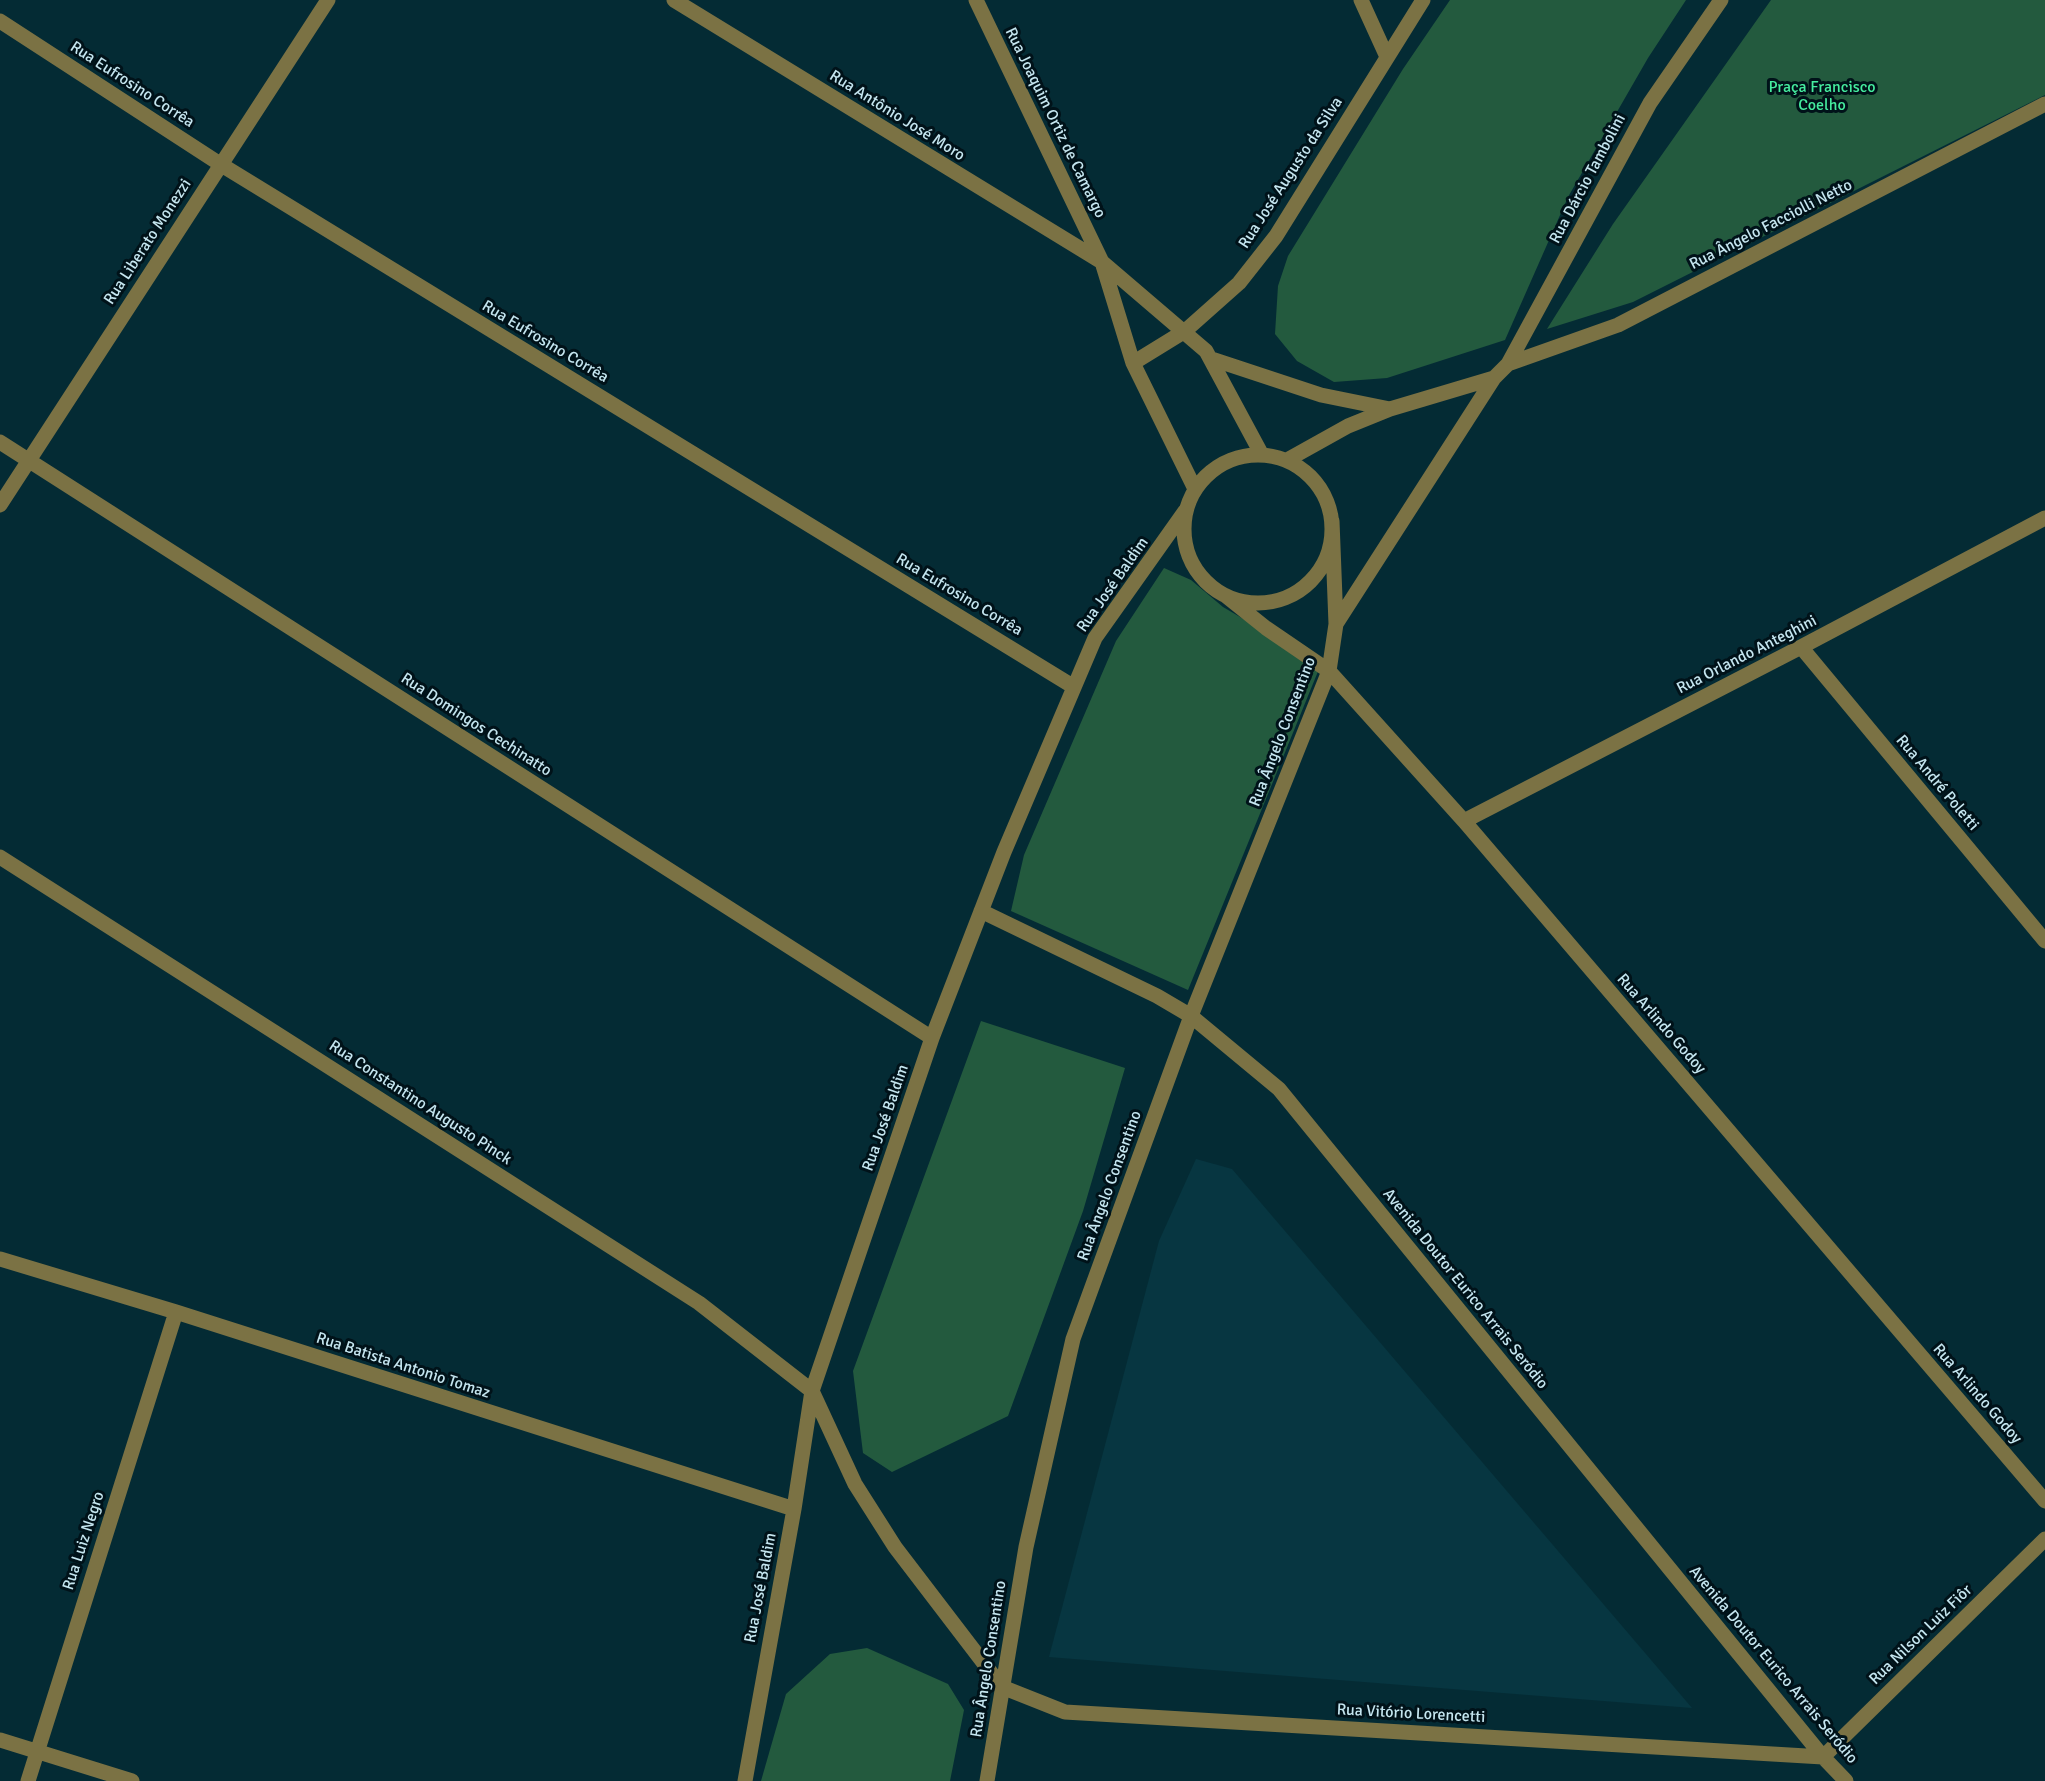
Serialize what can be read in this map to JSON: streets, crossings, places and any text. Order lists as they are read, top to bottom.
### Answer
{
  "streets": {
    "street": [
      "Rua Eufrosino Corrêa",
      "Rua Antônio José Moro",
      "Rua Joaquim Ortiz de Camargo",
      "Rua José Augusto da Silva",
      "Rua Dárcio Tambolini",
      "Rua Ângelo Facciolli Netto",
      "Rua Liberato Monezzi",
      "Rua José Baldim",
      "Rua Orlando Anteghini",
      "Rua Domingos Cechinatto",
      "Rua Ângelo Consentino",
      "Rua André Poletti",
      "Rua Arlindo Godoy",
      "Rua Constantino Augusto Pinck",
      "Avenida Doutor Eurico Arrais Seródio",
      "Rua Batista Antonio Tomaz",
      "Rua Luiz Negro",
      "Rua Nilson Luiz Fiôr",
      "Rua Vitório Lorencetti"
    ]
  },
  "crossings": [
    ["Rua Eufrosino Corrêa", "Rua Liberato Monezzi"],
    ["Rua Eufrosino Corrêa", "Rua José Baldim"],
    ["Rua Antônio José Moro", "Rua Joaquim Ortiz de Camargo"],
    ["Rua Joaquim Ortiz de Camargo", "Rua José Augusto da Silva"],
    ["Rua Joaquim Ortiz de Camargo", "Rua José Baldim"],
    ["Rua Joaquim Ortiz de Camargo", "Rua Ângelo Consentino"],
    ["Rua Joaquim Ortiz de Camargo", "Rua Arlindo Godoy"],
    ["Rua Dárcio Tambolini", "Rua Ângelo Facciolli Netto"],
    ["Rua Dárcio Tambolini", "Rua Ângelo Consentino"],
    ["Rua Liberato Monezzi", "Rua Domingos Cechinatto"],
    ["Rua José Baldim", "Rua Domingos Cechinatto"],
    ["Rua José Baldim", "Rua Ângelo Consentino"],
    ["Rua José Baldim", "Rua Arlindo Godoy"],
    ["Rua José Baldim", "Rua Constantino Augusto Pinck"],
    ["Rua José Baldim", "Avenida Doutor Eurico Arrais Seródio"],
    ["Rua José Baldim", "Rua Batista Antonio Tomaz"],
    ["Rua Orlando Anteghini", "Rua André Poletti"],
    ["Rua Orlando Anteghini", "Rua Arlindo Godoy"],
    ["Rua Ângelo Consentino", "Rua Arlindo Godoy"],
    ["Rua Ângelo Consentino", "Avenida Doutor Eurico Arrais Seródio"],
    ["Rua Ângelo Consentino", "Rua Vitório Lorencetti"],
    ["Avenida Doutor Eurico Arrais Seródio", "Rua Nilson Luiz Fiôr"],
    ["Avenida Doutor Eurico Arrais Seródio", "Rua Vitório Lorencetti"],
    ["Rua Batista Antonio Tomaz", "Rua Luiz Negro"],
    ["Rua Nilson Luiz Fiôr", "Rua Vitório Lorencetti"]
  ],
  "parks": ["Praça Francisco Coelho"]
}
